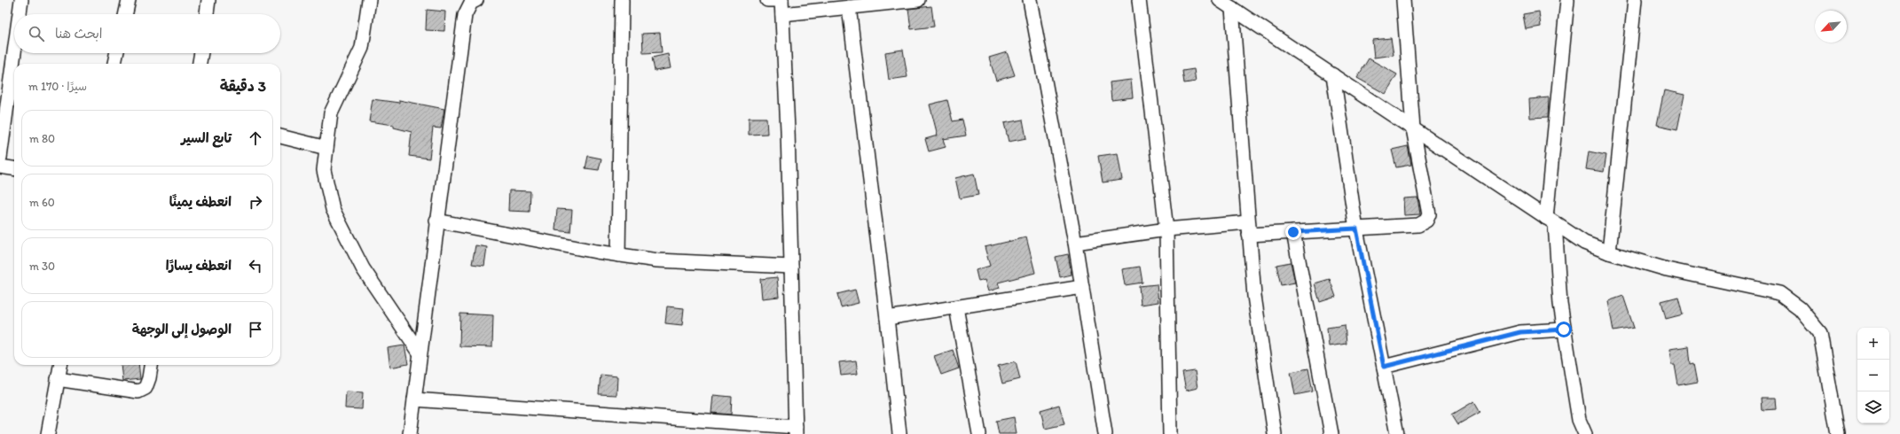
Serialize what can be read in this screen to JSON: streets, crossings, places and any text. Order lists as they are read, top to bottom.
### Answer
{
  "north": "bottom left",
  "page": {
    "search": "ابحث هنا",
    "heading": ["3 دقيقة", "سيرًا · 170 m"],
    "list": [
      ["تابع السير", "80 m"],
      ["انعطف يمينًا", "60 m"],
      ["انعطف يسارًا", "30 m"],
      "الوصول إلى الوجهة"
    ],
    "map_buttons": ["+", "−"]
  }
}
